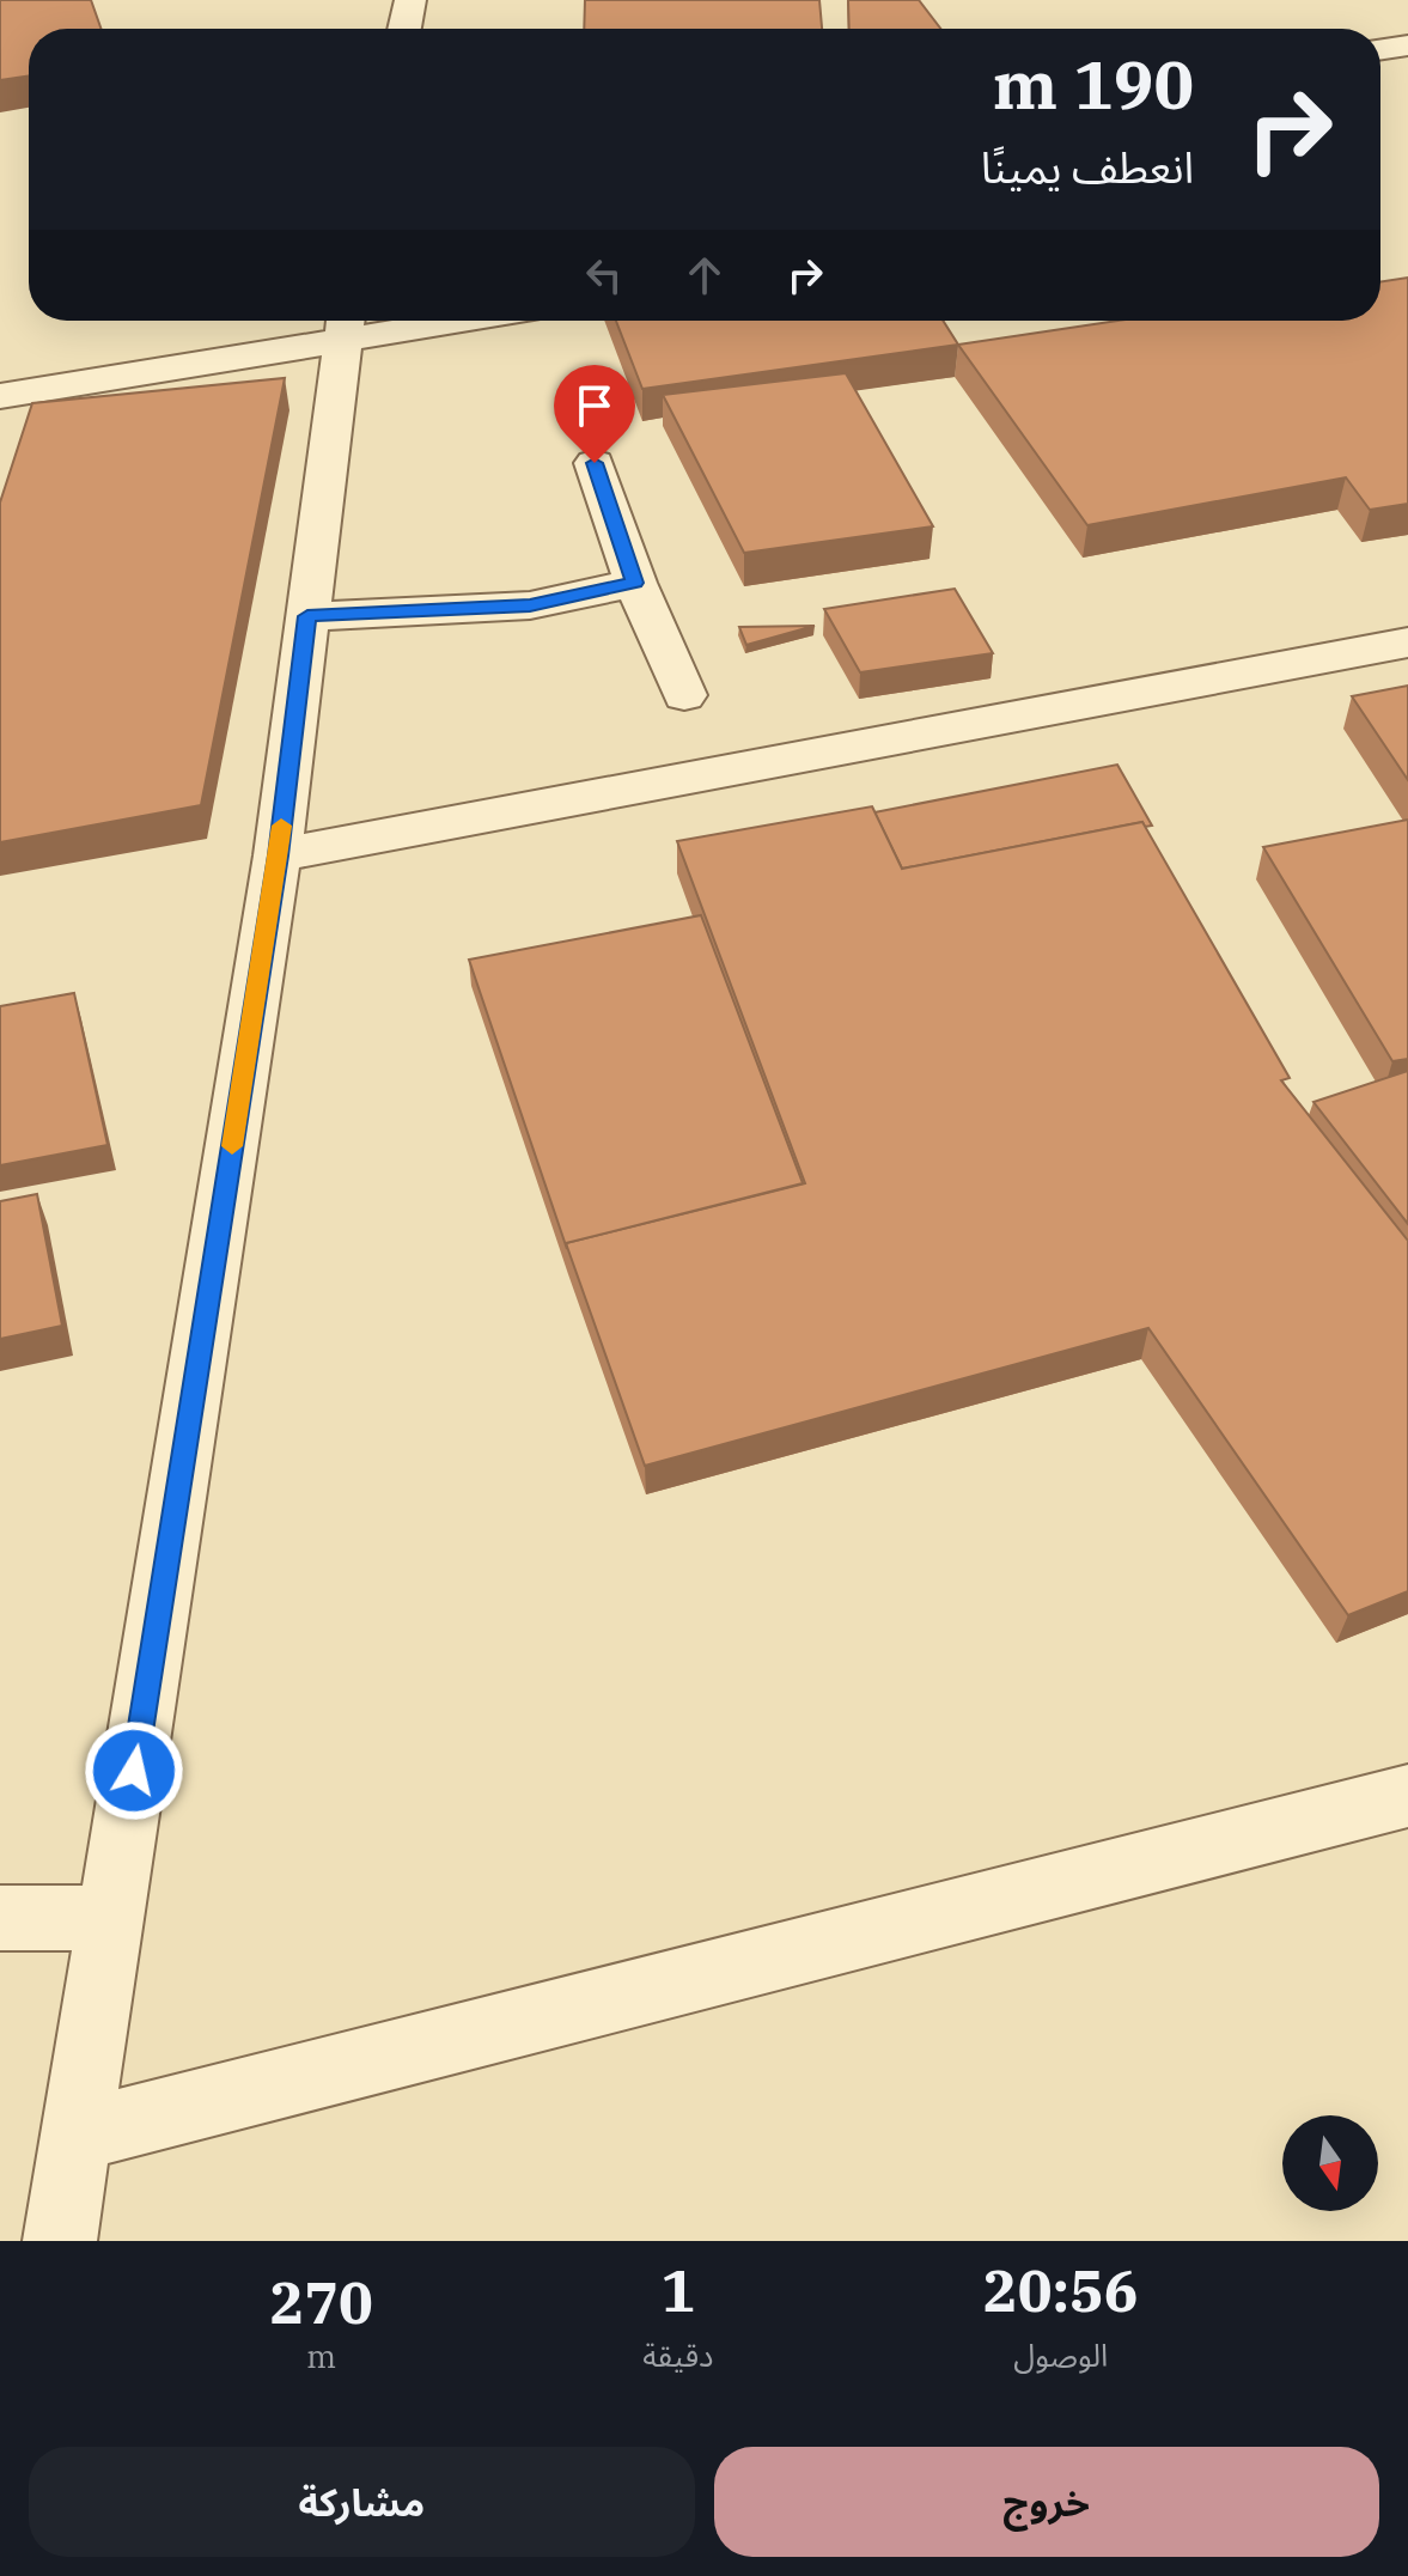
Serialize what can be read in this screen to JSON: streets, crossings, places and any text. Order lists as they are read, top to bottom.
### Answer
{
  "north": "bottom",
  "page": {
    "turn": ["190 m", "انعطف يمينًا"],
    "eta": [
      "20:56",
      "الوصول",
      "1",
      "دقيقة",
      "270",
      "m"
    ],
    "buttons": ["خروج", "مشاركة"]
  }
}
